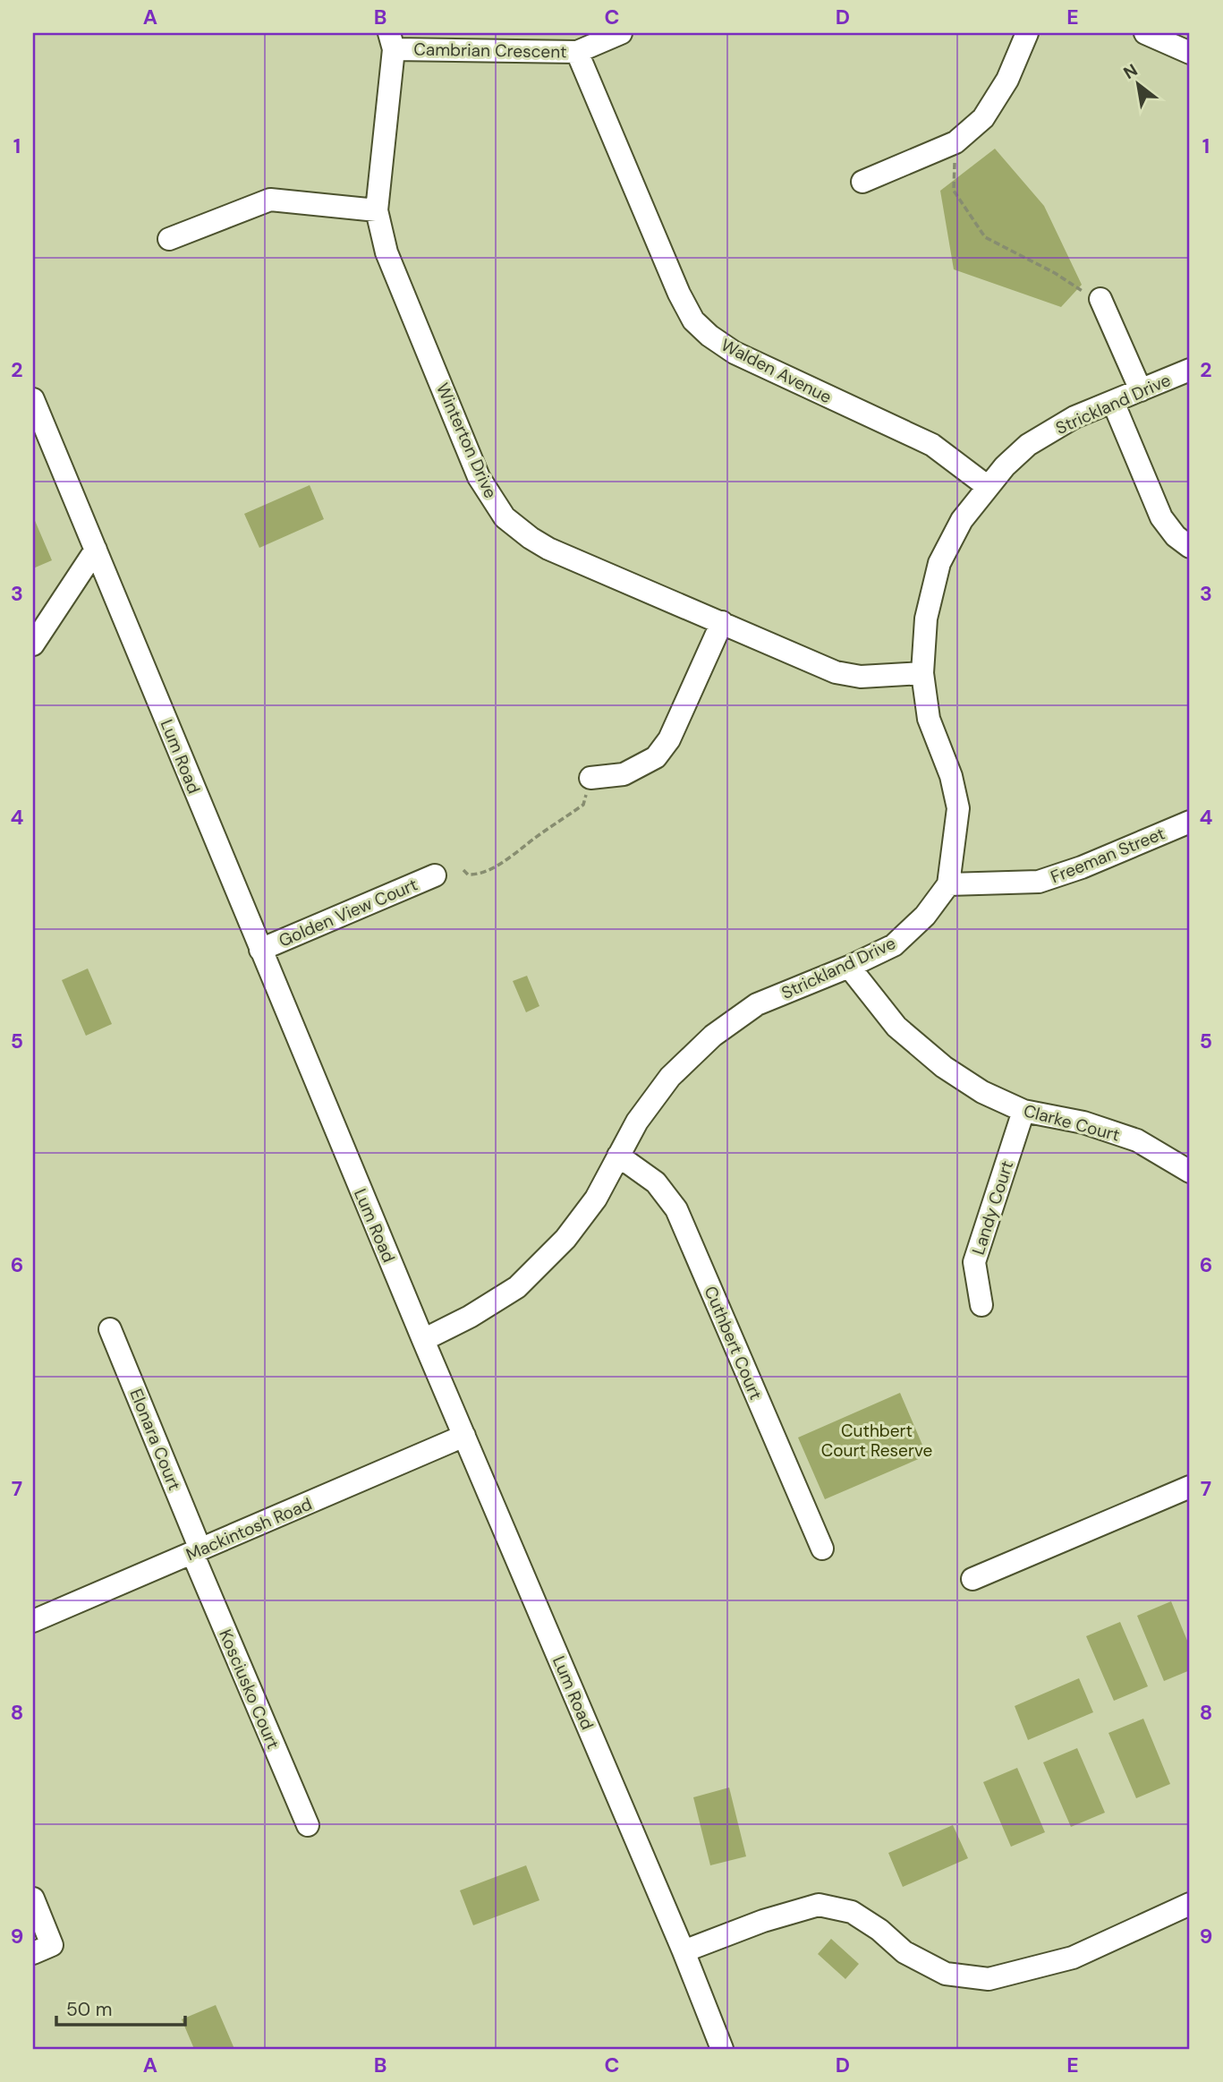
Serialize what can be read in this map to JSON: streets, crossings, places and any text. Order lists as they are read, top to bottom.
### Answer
{
  "streets": {
    "street": [
      "Cambrian Crescent",
      "Walden Avenue",
      "Strickland Drive",
      "Winterton Drive",
      "Lum Road",
      "Freeman Street",
      "Golden View Court",
      "Clarke Court",
      "Landy Court",
      "Cuthbert Court",
      "Elonara Court",
      "Mackintosh Road",
      "Kosciusko Court"
    ]
  },
  "crossings": [
    ["Cambrian Crescent", "Walden Avenue"],
    ["Cambrian Crescent", "Winterton Drive"],
    ["Walden Avenue", "Strickland Drive"],
    ["Strickland Drive", "Winterton Drive"],
    ["Strickland Drive", "Lum Road"],
    ["Strickland Drive", "Freeman Street"],
    ["Strickland Drive", "Clarke Court"],
    ["Strickland Drive", "Cuthbert Court"],
    ["Lum Road", "Golden View Court"],
    ["Lum Road", "Mackintosh Road"],
    ["Clarke Court", "Landy Court"],
    ["Elonara Court", "Mackintosh Road"],
    ["Elonara Court", "Kosciusko Court"],
    ["Mackintosh Road", "Kosciusko Court"]
  ],
  "parks": ["Cuthbert Court Reserve"],
  "scale_bar": "50 m",
  "north": "top left",
  "grid": {
    "columns": [
      "A",
      "B",
      "C",
      "D",
      "E"
    ],
    "rows": [
      "1",
      "2",
      "3",
      "4",
      "5",
      "6",
      "7",
      "8",
      "9"
    ]
  }
}
